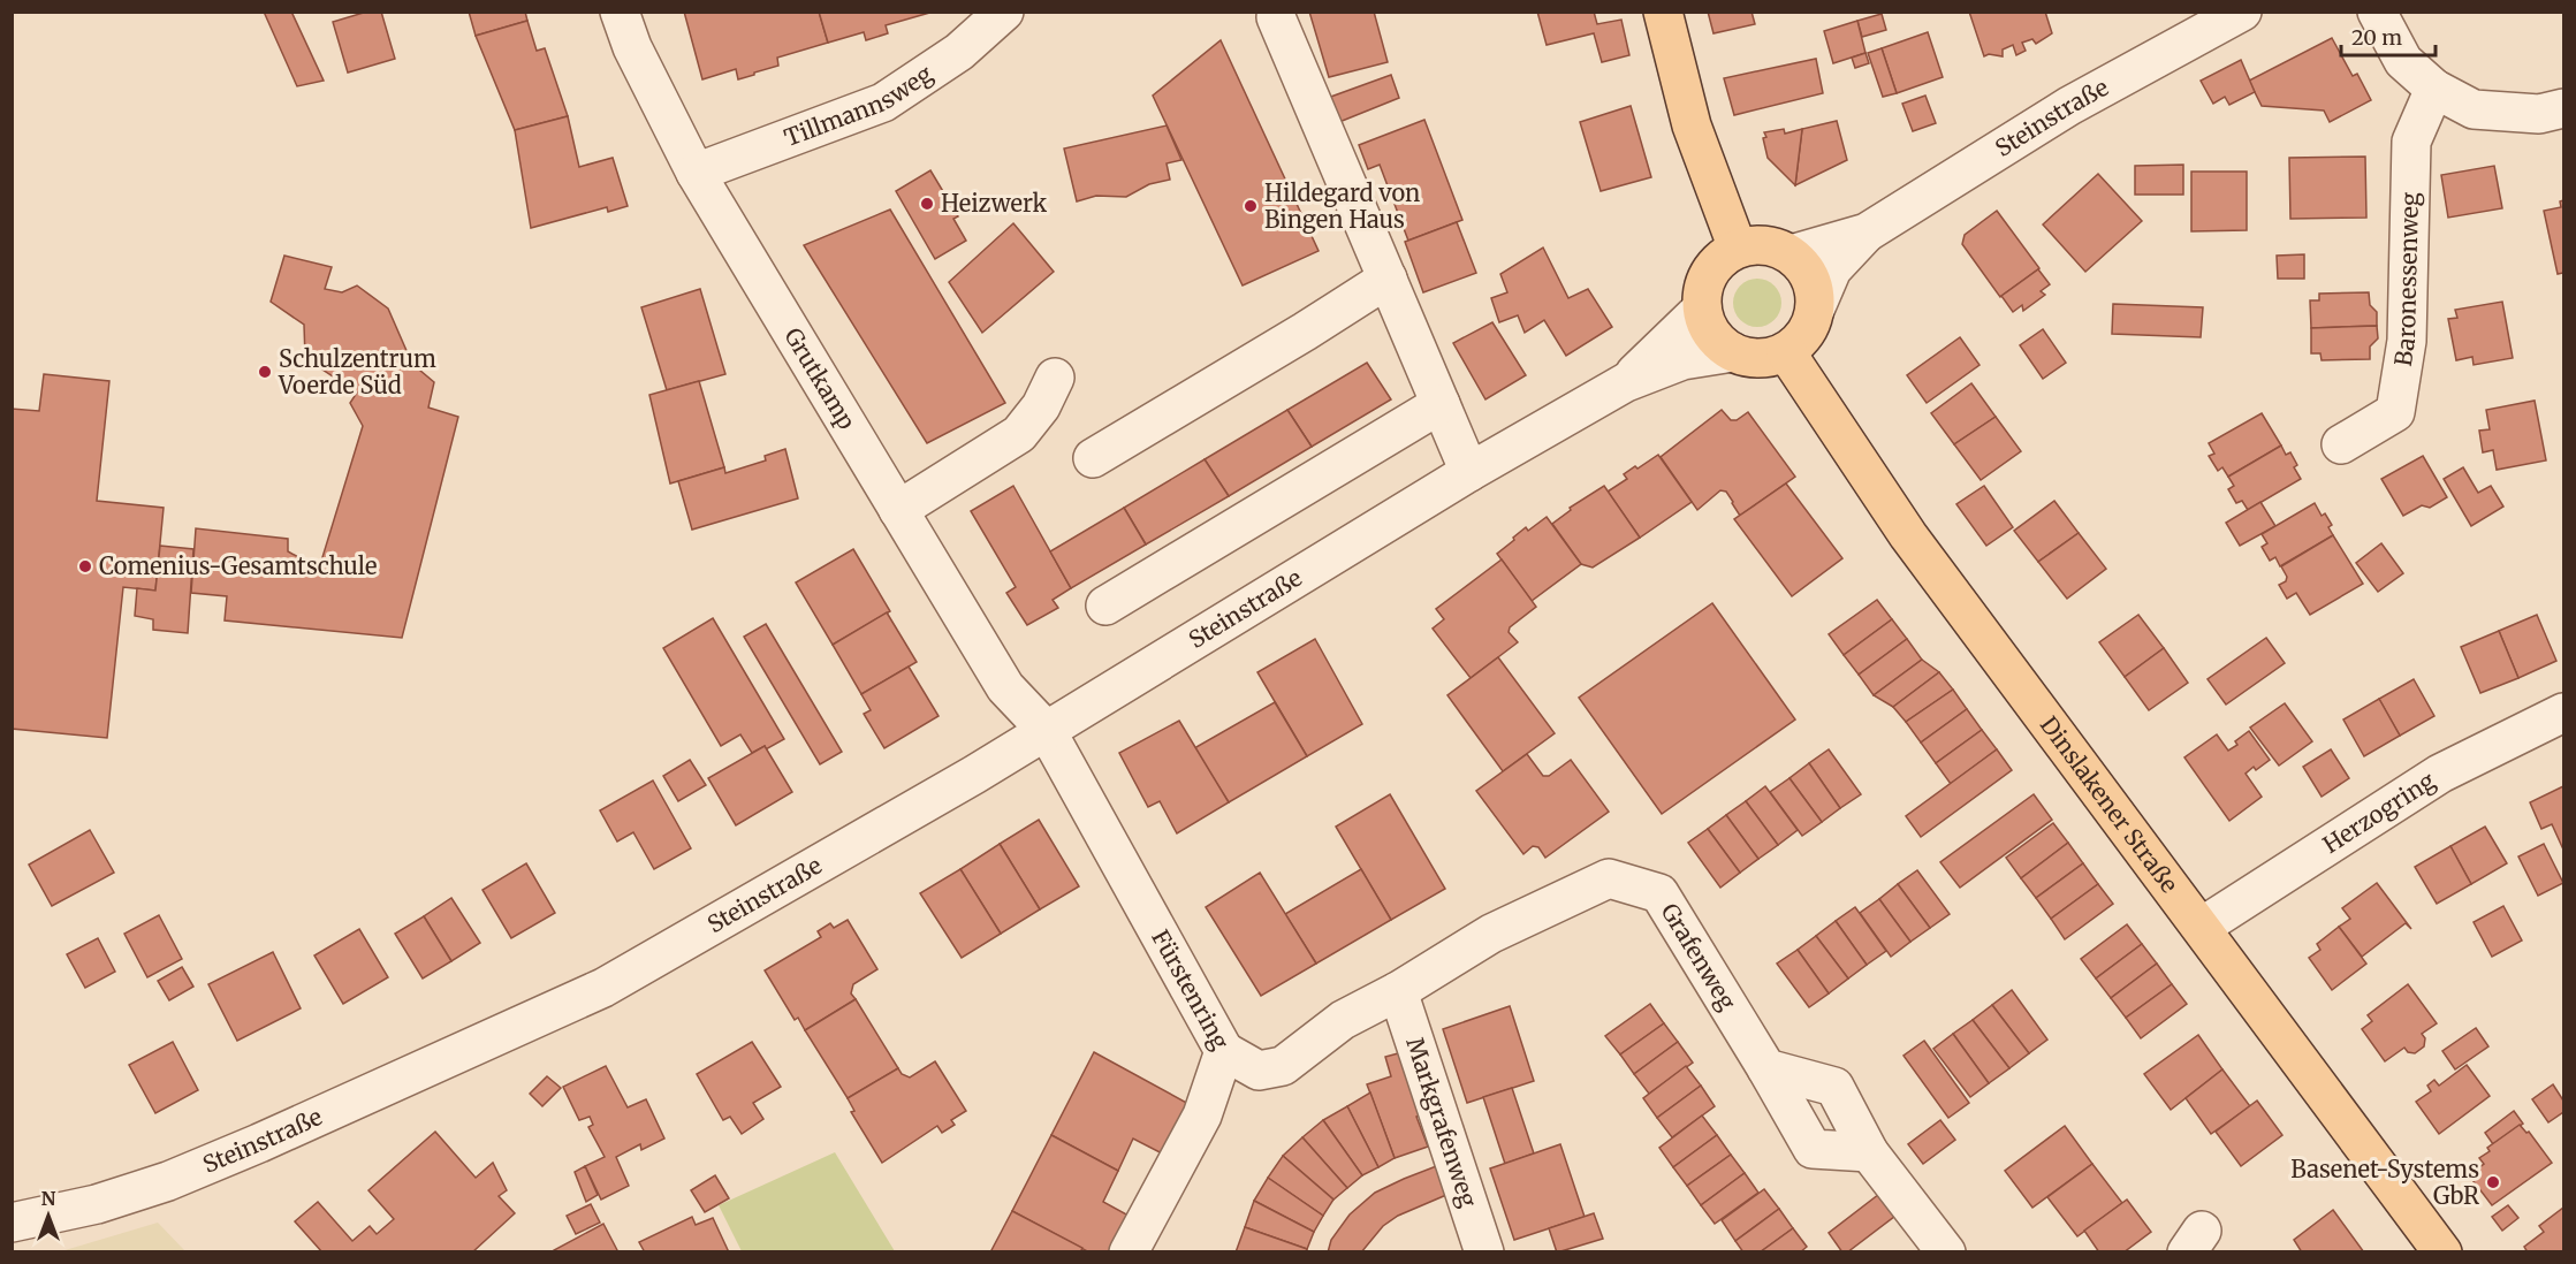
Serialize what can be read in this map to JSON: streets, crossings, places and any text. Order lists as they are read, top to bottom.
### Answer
{
  "streets": {
    "main road": ["Dinslakener Straße"],
    "street": [
      "Tillmannsweg",
      "Steinstraße",
      "Baronessenweg",
      "Grutkamp",
      "Herzogring",
      "Grafenweg",
      "Fürstenring",
      "Markgrafenweg"
    ]
  },
  "crossings": [
    ["Tillmannsweg", "Grutkamp"],
    ["Steinstraße", "Grutkamp"],
    ["Steinstraße", "Dinslakener Straße"],
    ["Steinstraße", "Fürstenring"],
    ["Grutkamp", "Fürstenring"],
    ["Dinslakener Straße", "Herzogring"],
    ["Grafenweg", "Fürstenring"],
    ["Grafenweg", "Markgrafenweg"]
  ],
  "places": [
    "Heizwerk",
    "Hildegard von Bingen Haus",
    "Schulzentrum Voerde Süd",
    "Comenius-Gesamtschule",
    "Basenet-Systems GbR"
  ],
  "scale_bar": "20 m",
  "north": "top"
}
